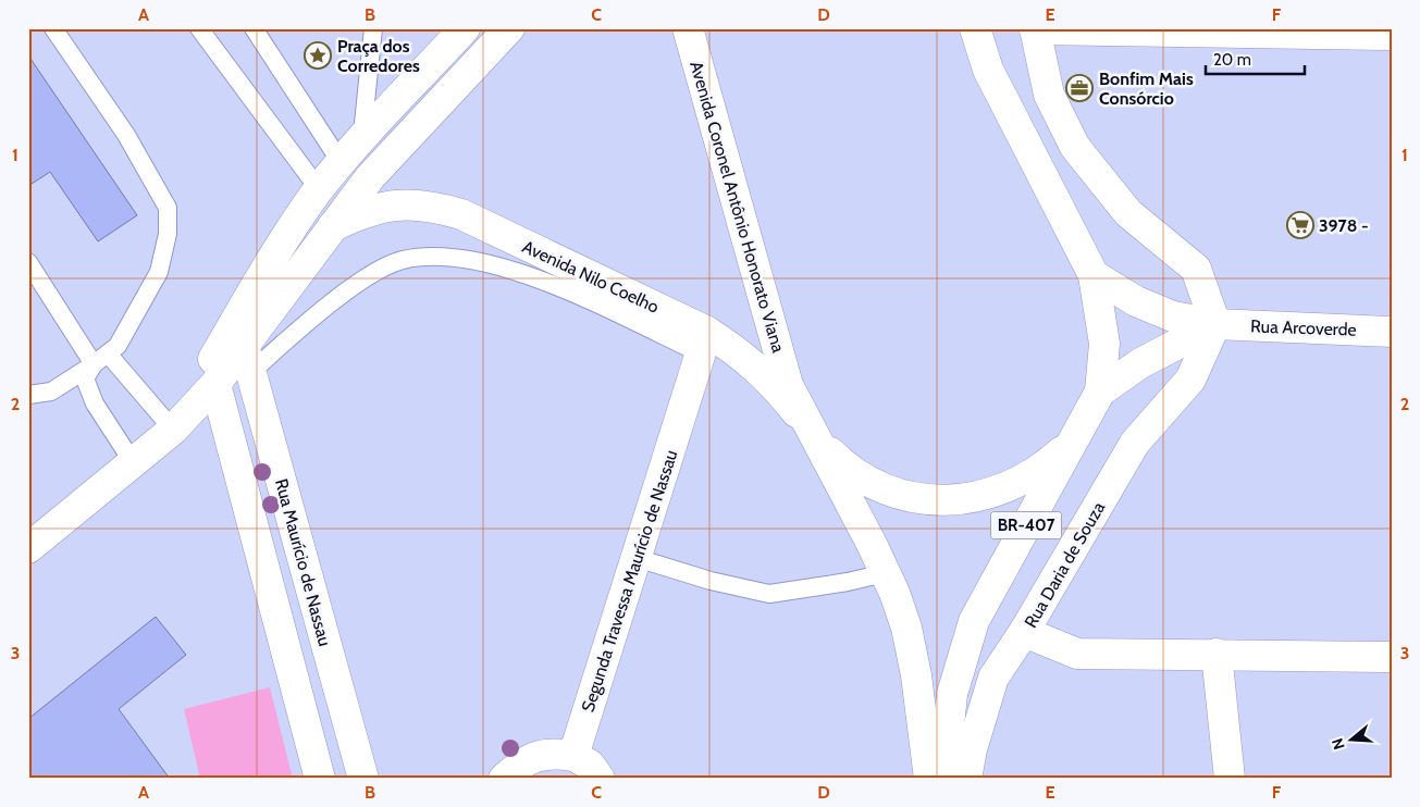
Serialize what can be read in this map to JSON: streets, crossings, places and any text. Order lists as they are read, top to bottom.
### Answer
{
  "streets": {
    "main road": [
      "Avenida Coronel Antônio Honorato Viana",
      "Avenida Nilo Coelho",
      "Rua Arcoverde",
      "BR-407",
      "Rua Maurício de Nassau",
      "Rua Daria de Souza",
      "Segunda Travessa Maurício de Nassau"
    ]
  },
  "crossings": [
    ["Avenida Coronel Antônio Honorato Viana", "Avenida Nilo Coelho"],
    ["Avenida Nilo Coelho", "Rua Maurício de Nassau"],
    ["Avenida Nilo Coelho", "Segunda Travessa Maurício de Nassau"],
    ["Rua Arcoverde", "BR-407"],
    ["Rua Arcoverde", "Rua Daria de Souza"]
  ],
  "places": {
    "place": ["Praça dos Corredores"],
    "office": ["Bonfim Mais Consórcio"],
    "supermarket": ["3978 -"]
  },
  "scale_bar": "20 m",
  "north": "left",
  "grid": {
    "columns": [
      "A",
      "B",
      "C",
      "D",
      "E",
      "F"
    ],
    "rows": ["1", "2", "3"]
  }
}
